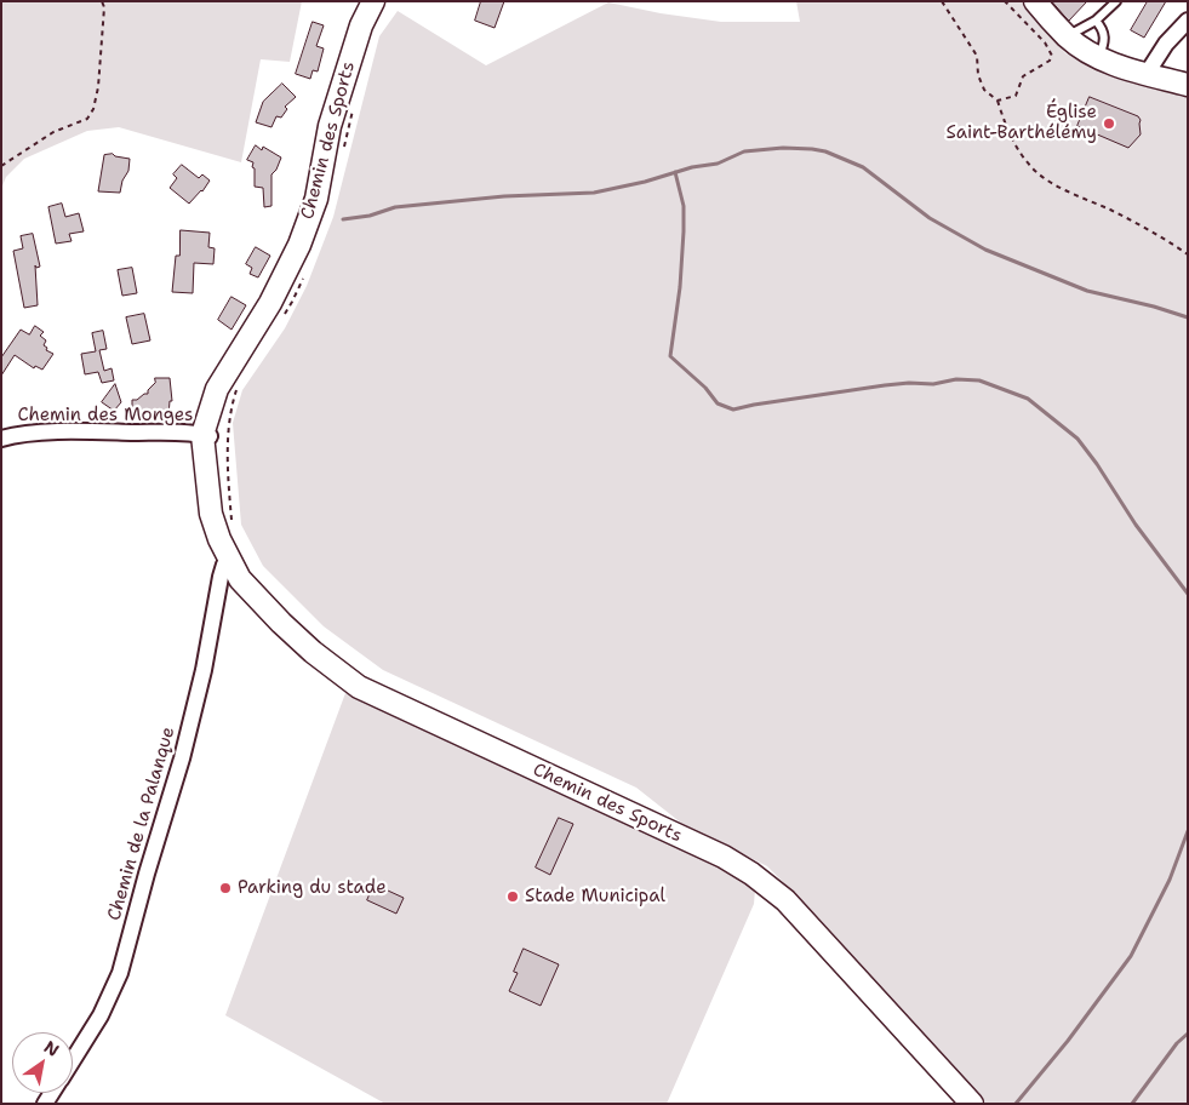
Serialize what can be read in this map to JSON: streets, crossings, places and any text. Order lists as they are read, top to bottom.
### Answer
{
  "streets": {
    "street": ["Chemin des Sports", "Chemin des Monges", "Chemin de la Palanque"]
  },
  "crossings": [
    ["Chemin des Sports", "Chemin des Monges"]
  ],
  "places": ["Église Saint-Barthélémy", "Parking du stade", "Stade Municipal"],
  "north": "top right"
}
